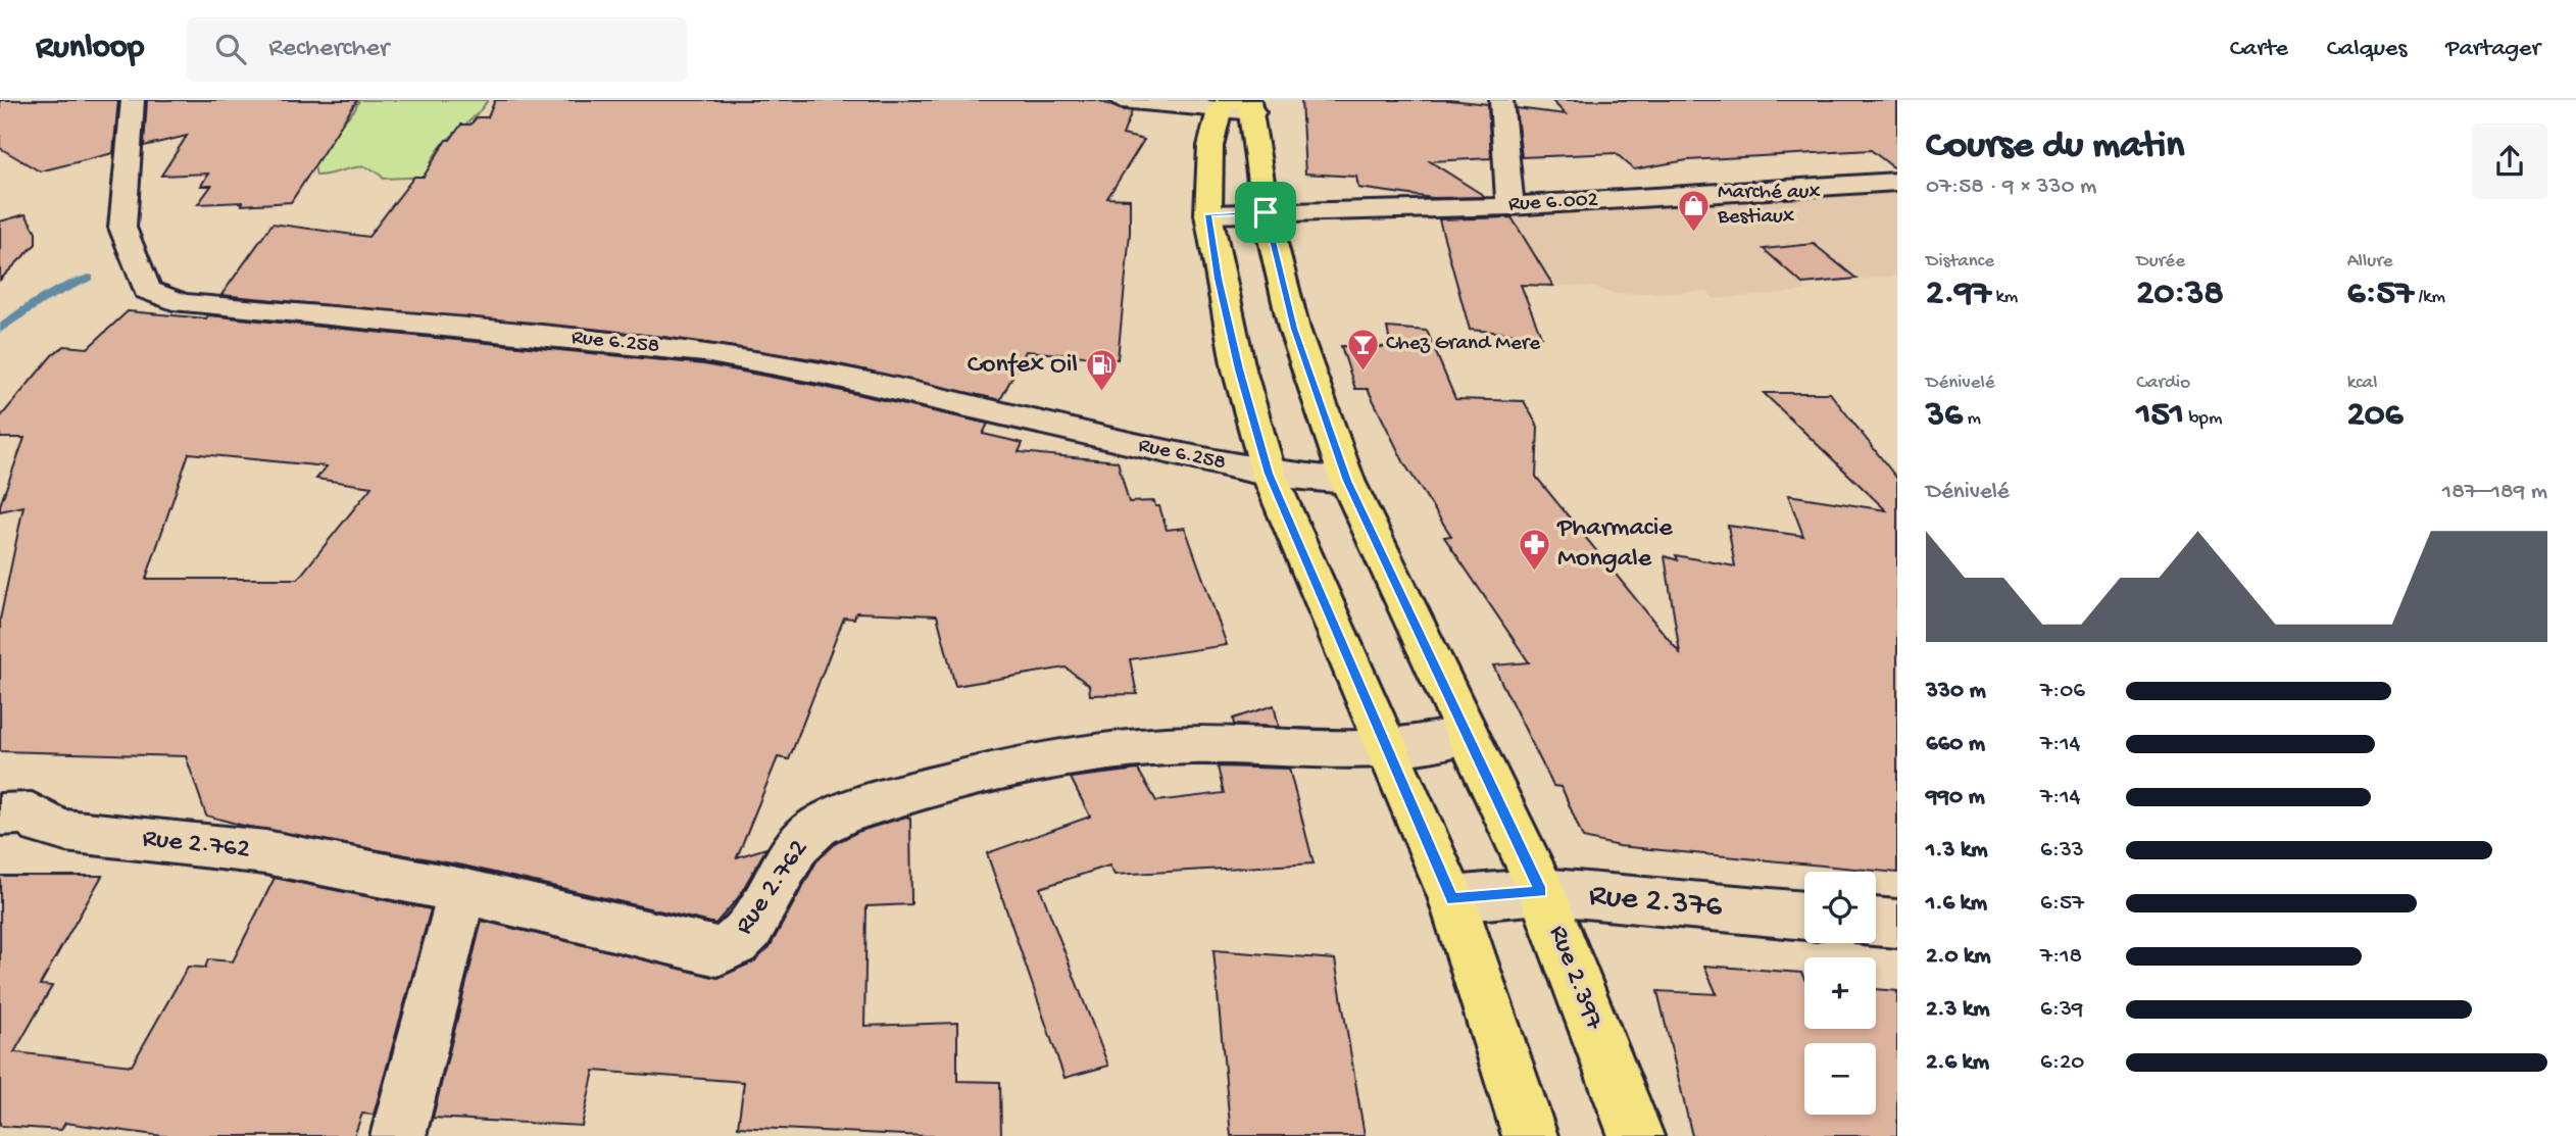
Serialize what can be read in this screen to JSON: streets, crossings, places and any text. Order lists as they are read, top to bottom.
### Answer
{
  "streets": {
    "main road": ["Rue 2.397"],
    "street": [
      "Rue 6.002",
      "Rue 6.258",
      "Rue 2.762",
      "Rue 2.376"
    ]
  },
  "crossings": [
    ["Rue 6.002", "Rue 2.397"],
    ["Rue 6.258", "Rue 2.397"],
    ["Rue 2.762", "Rue 2.397"],
    ["Rue 2.376", "Rue 2.397"]
  ],
  "places": {
    "shop": ["Marché aux Bestiaux"],
    "bar": ["Chez Grand Mere"],
    "fuel station": ["Confex Oil"],
    "pharmacy": ["Pharmacie Mongale"]
  },
  "page": {
    "header": "Runloop",
    "search": "Rechercher",
    "nav": ["Carte", "Calques", "Partager"],
    "heading": ["Course du matin", "07:58 · 9 × 330 m"],
    "stats": [
      ["Distance", "2.97 km"],
      ["Durée", "20:38"],
      ["Allure", "6:57 /km"],
      ["Dénivelé", "36 m"],
      ["Cardio", "151 bpm"],
      ["kcal", "206"]
    ],
    "chart": ["Dénivelé", "187–189 m"],
    "list": [
      {
        "name": "330 m",
        "note": "7:06"
      },
      {
        "name": "660 m",
        "note": "7:14"
      },
      {
        "name": "990 m",
        "note": "7:14"
      },
      {
        "name": "1.3 km",
        "note": "6:33"
      },
      {
        "name": "1.6 km",
        "note": "6:57"
      },
      {
        "name": "2.0 km",
        "note": "7:18"
      },
      {
        "name": "2.3 km",
        "note": "6:39"
      },
      {
        "name": "2.6 km",
        "note": "6:20"
      }
    ],
    "map_buttons": ["+", "−"]
  }
}
